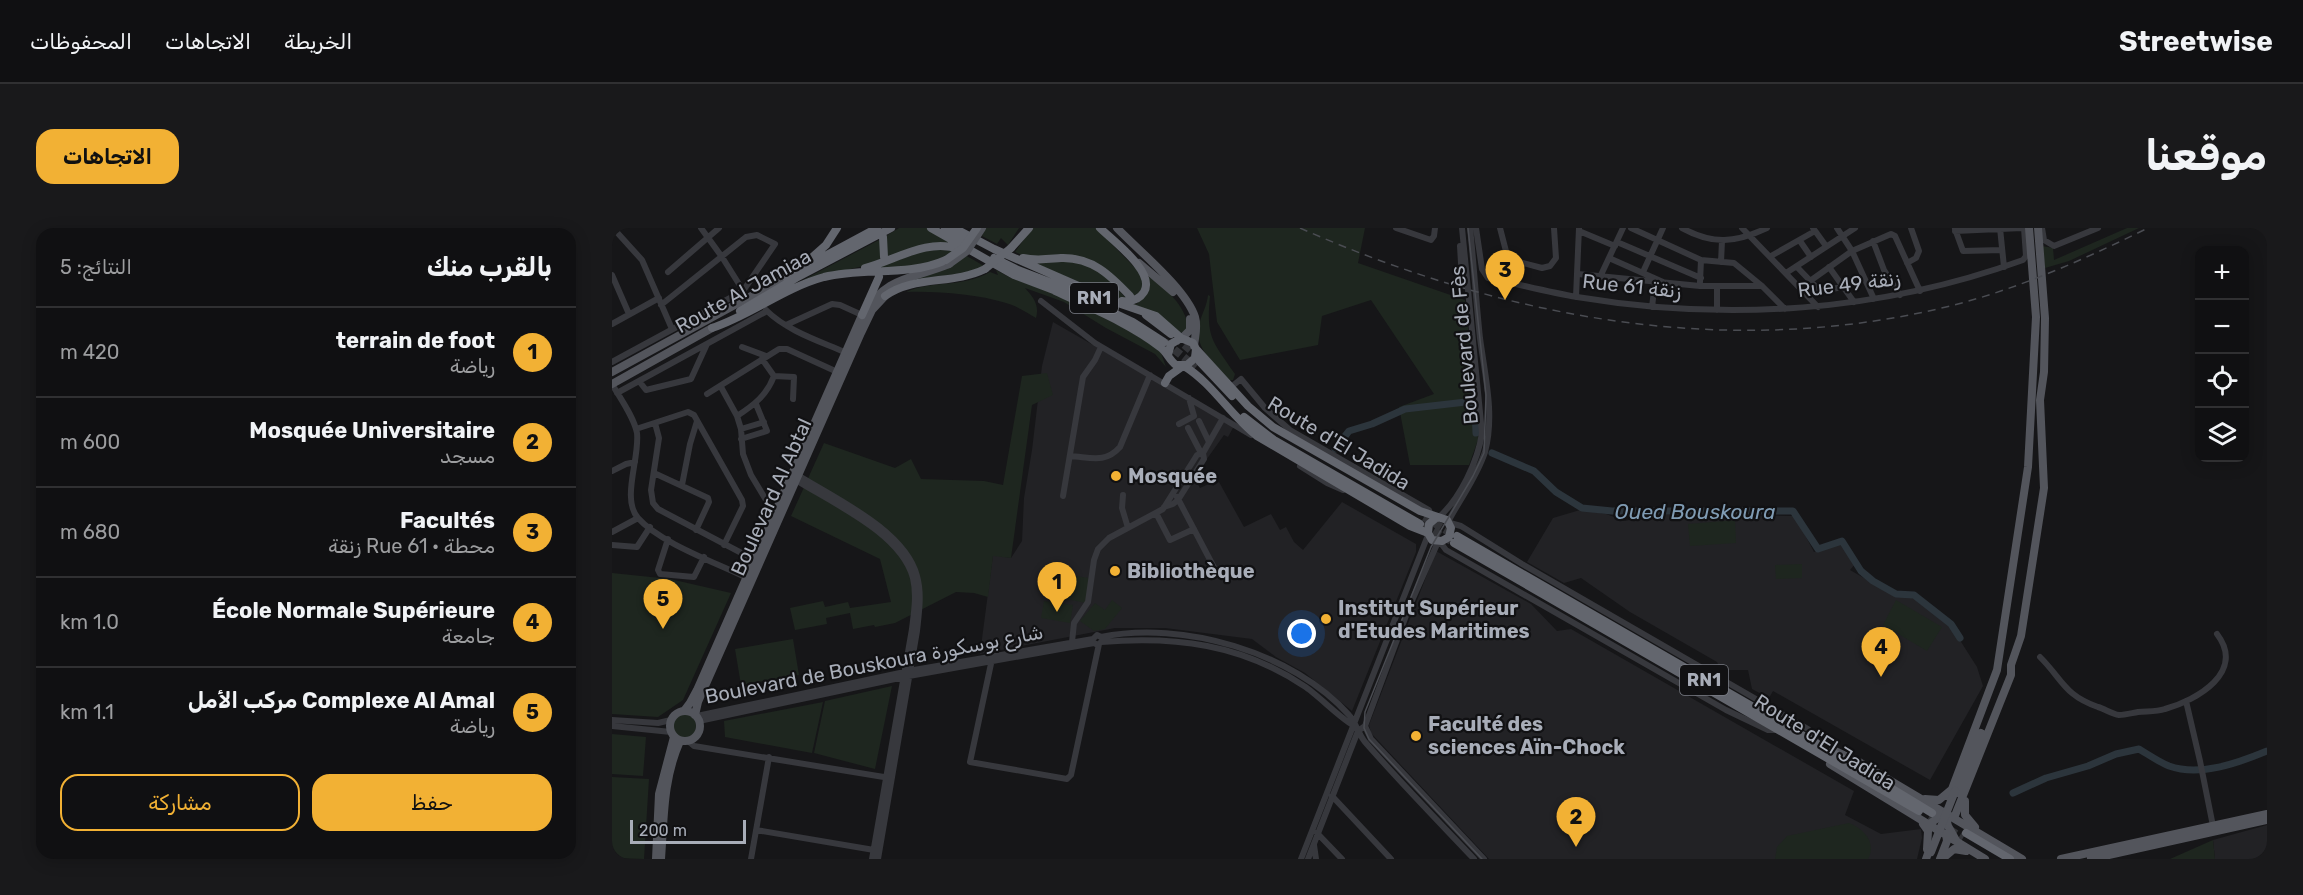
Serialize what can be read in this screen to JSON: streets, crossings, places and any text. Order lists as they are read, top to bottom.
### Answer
{
  "streets": {
    "highway": ["Route Al Jamiaa", "RN1", "Route d'El Jadida"],
    "main road": ["Boulevard Al Abtal"],
    "street": [
      "Rue 49 زنقة",
      "Rue 61 زنقة",
      "Boulevard de Fès",
      "Boulevard de Bouskoura شارع بوسكورة"
    ]
  },
  "crossings": [
    ["Rue 49 زنقة", "Rue 61 زنقة"],
    ["RN1", "Route d'El Jadida"],
    ["Boulevard de Fès", "Route d'El Jadida"],
    ["Boulevard Al Abtal", "Boulevard de Bouskoura شارع بوسكورة"]
  ],
  "water": ["Oued Bouskoura"],
  "places": [
    "Mosquée",
    "Bibliothèque",
    "Institut Supérieur d'Etudes Maritimes",
    "Faculté des sciences Aïn-Chock"
  ],
  "scale_bar": "200 m",
  "page": {
    "header": "Streetwise",
    "nav": ["الخريطة", "الاتجاهات", "المحفوظات"],
    "buttons": [
      "الاتجاهات",
      ["حفظ", "مشاركة"]
    ],
    "title": "موقعنا",
    "heading": ["بالقرب منك", "النتائج: 5"],
    "map_buttons": ["+", "−"],
    "pins": [
      "3",
      "1",
      "5",
      "4",
      "2"
    ],
    "list": [
      {
        "mark": "1",
        "name": "terrain de foot",
        "note": "رياضة",
        "value": "420 m"
      },
      {
        "mark": "2",
        "name": "Mosquée Universitaire",
        "note": "مسجد",
        "value": "600 m"
      },
      {
        "mark": "3",
        "name": "Facultés",
        "note": "محطة · Rue 61 زنقة",
        "value": "680 m"
      },
      {
        "mark": "4",
        "name": "École Normale Supérieure",
        "note": "جامعة",
        "value": "1.0 km"
      },
      {
        "mark": "5",
        "name": "Complexe Al Amal مركب الأمل",
        "note": "رياضة",
        "value": "1.1 km"
      }
    ],
    "scale": "200 m"
  }
}
